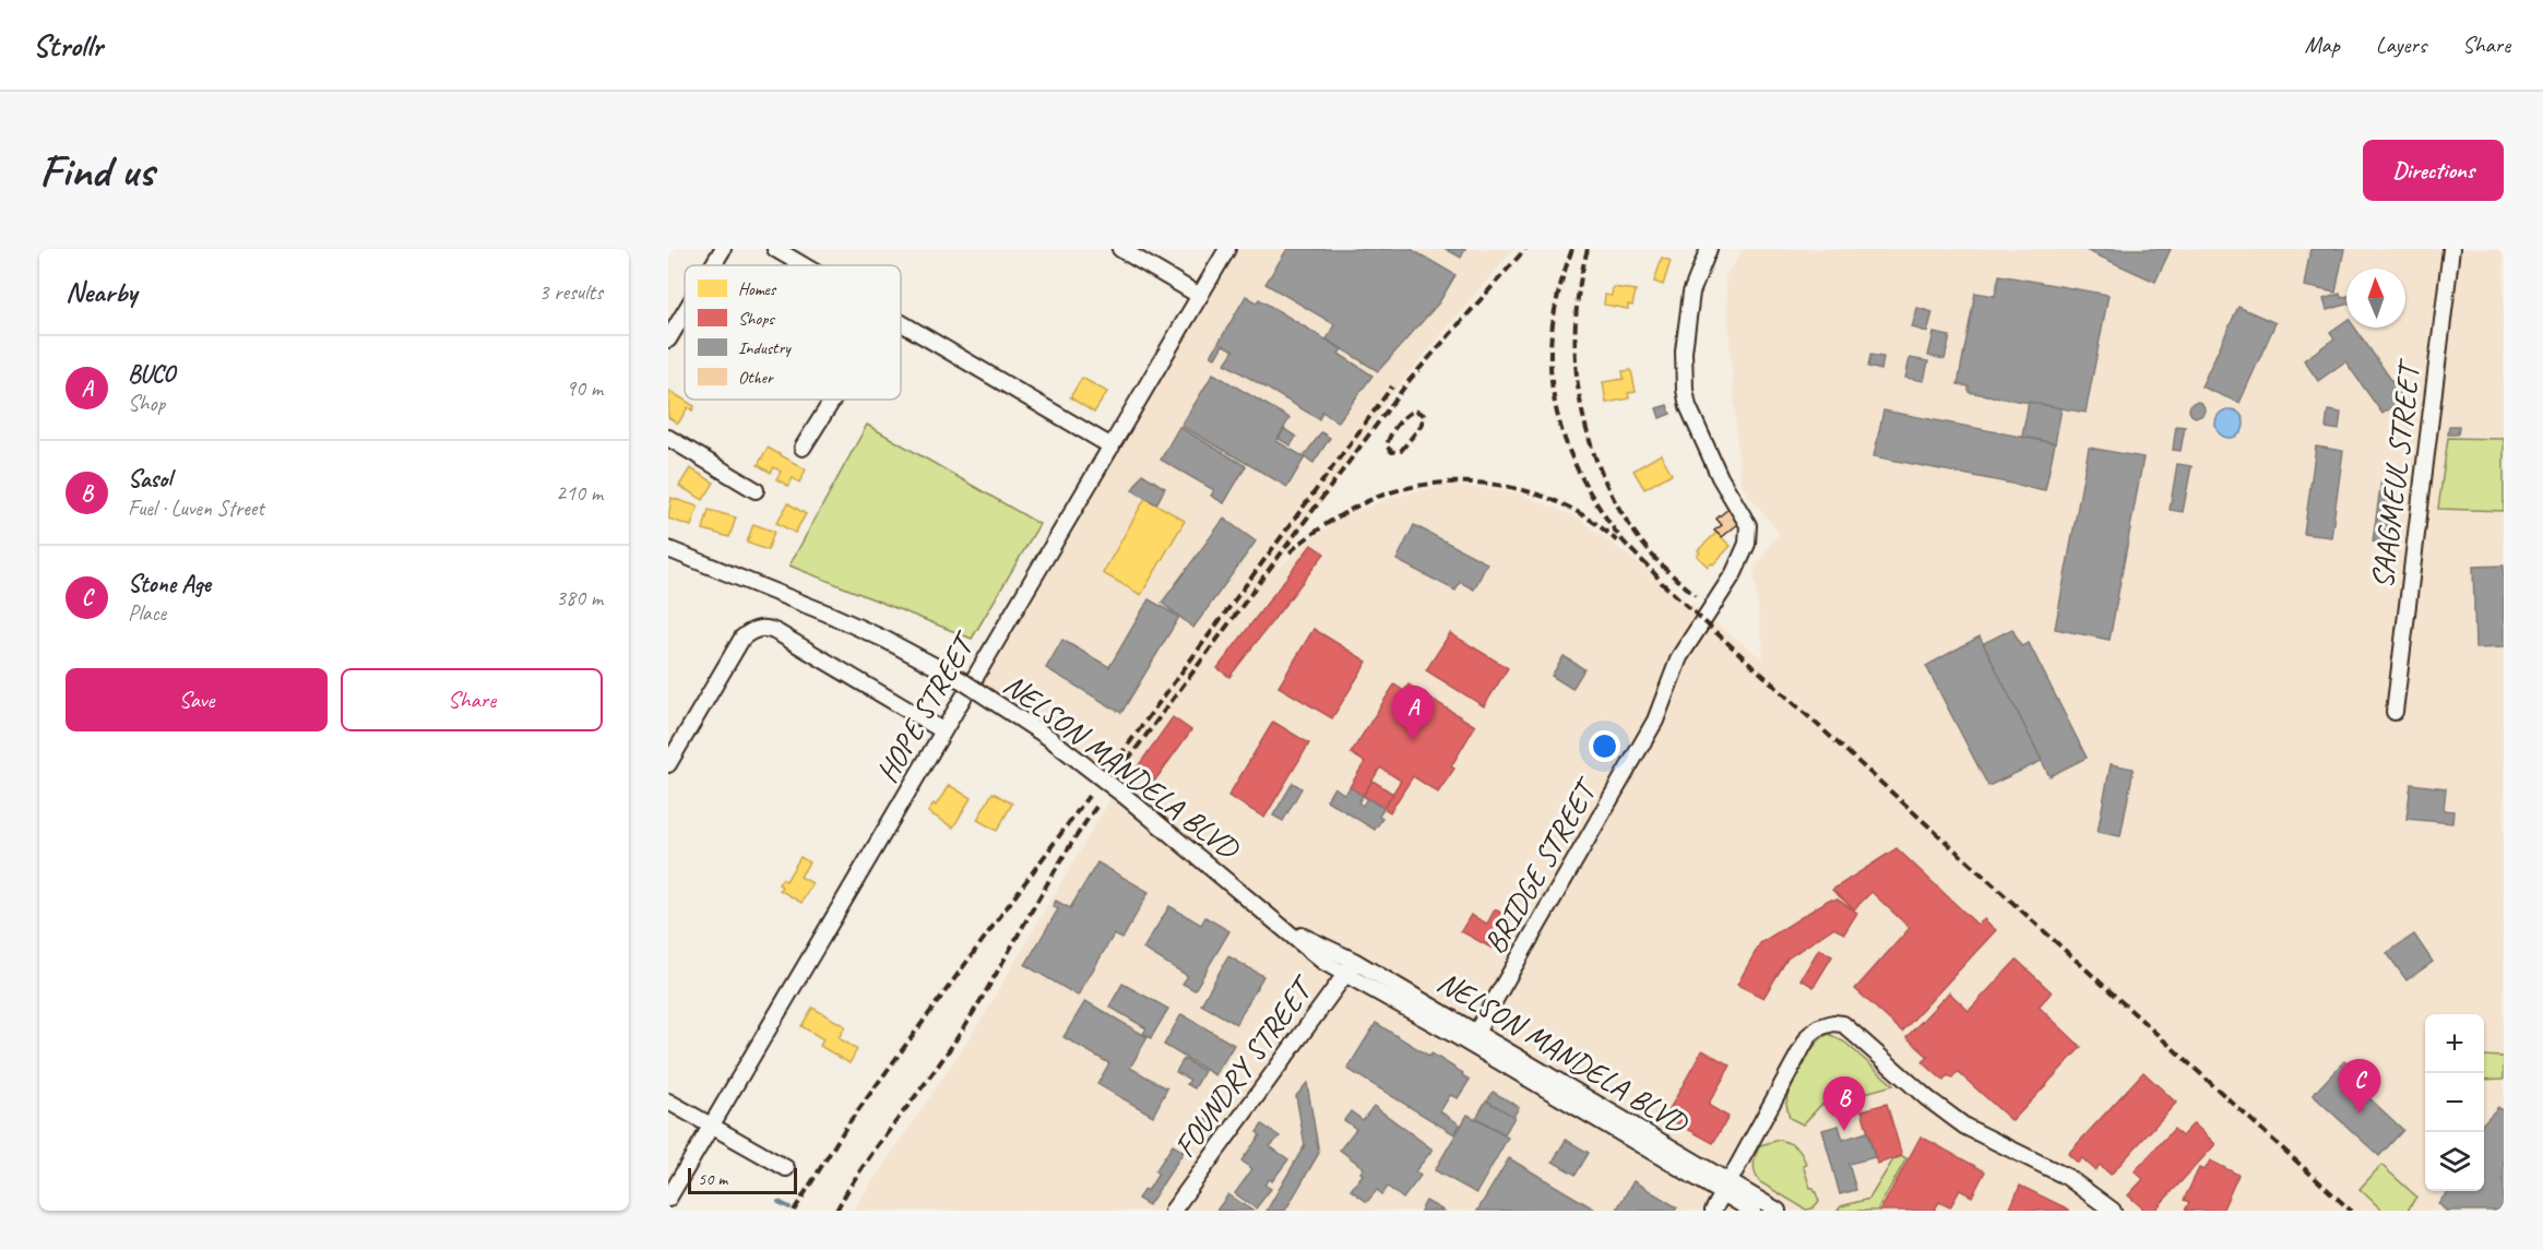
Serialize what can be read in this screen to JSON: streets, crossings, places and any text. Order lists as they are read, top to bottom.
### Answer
{
  "streets": {
    "street": [
      "SAAGMEUL STREET",
      "HOPE STREET",
      "NELSON MANDELA BLVD",
      "BRIDGE STREET",
      "FOUNDRY STREET"
    ]
  },
  "crossings": [
    ["NELSON MANDELA BLVD", "BRIDGE STREET"],
    ["NELSON MANDELA BLVD", "FOUNDRY STREET"]
  ],
  "legend": [
    "Homes",
    "Shops",
    "Industry",
    "Other"
  ],
  "scale_bar": "50 m",
  "north": "top",
  "page": {
    "header": "Strollr",
    "nav": ["Map", "Layers", "Share"],
    "buttons": [
      "Directions",
      ["Save", "Share"]
    ],
    "title": "Find us",
    "heading": ["Nearby", "3 results"],
    "list": [
      {
        "mark": "A",
        "name": "BUCO",
        "note": "Shop",
        "value": "90 m"
      },
      {
        "mark": "B",
        "name": "Sasol",
        "note": "Fuel · Luven Street",
        "value": "210 m"
      },
      {
        "mark": "C",
        "name": "Stone Age",
        "note": "Place",
        "value": "380 m"
      }
    ],
    "pins": ["A", "C", "B"],
    "map_buttons": ["+", "−"],
    "scale": "50 m"
  }
}
